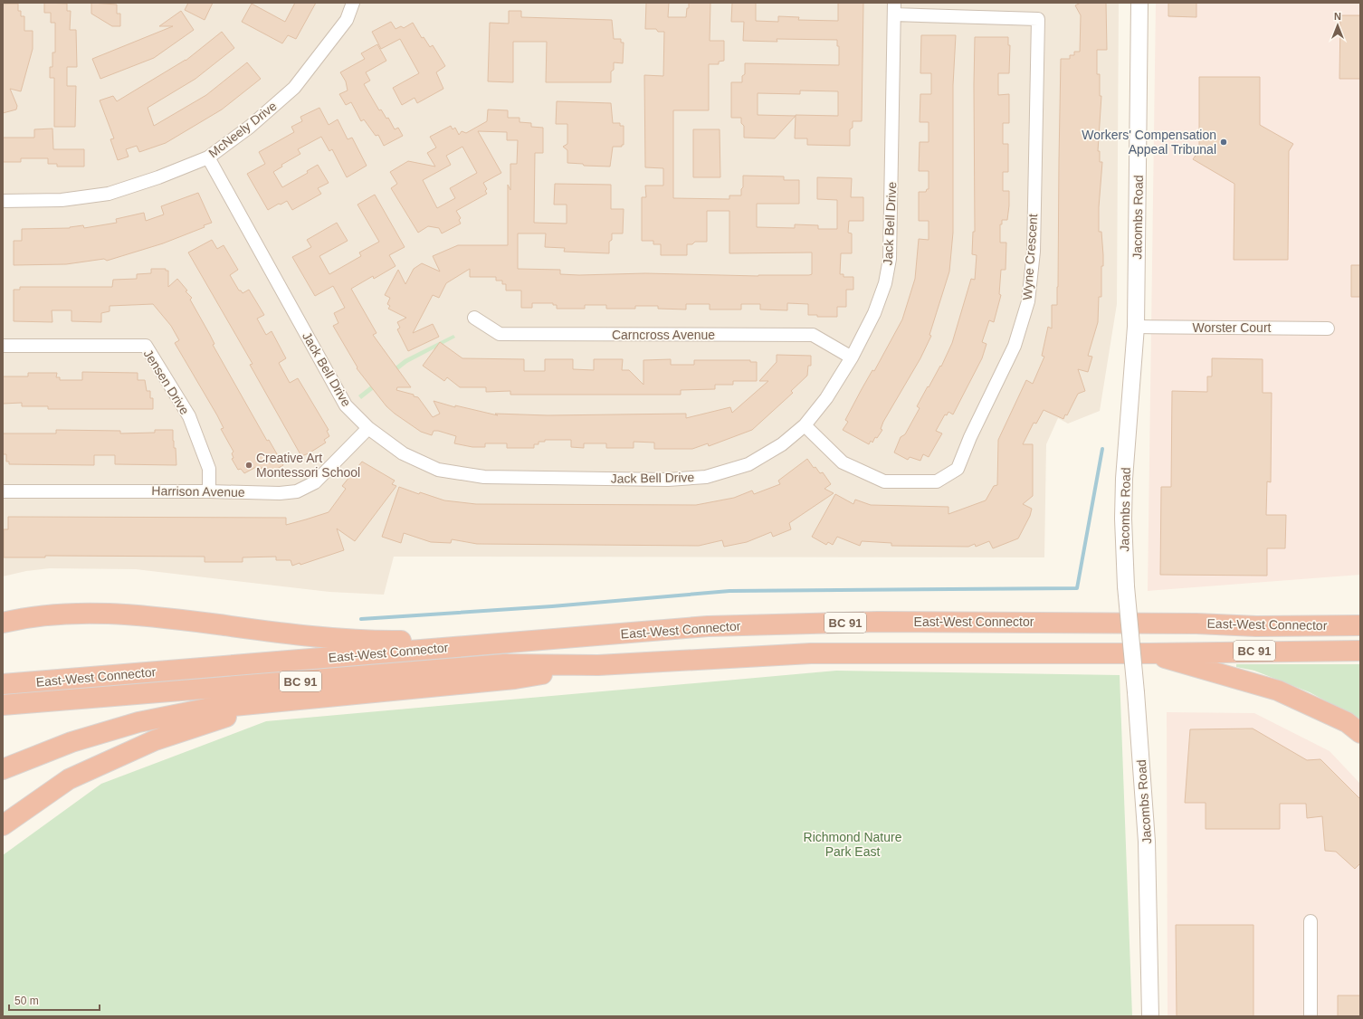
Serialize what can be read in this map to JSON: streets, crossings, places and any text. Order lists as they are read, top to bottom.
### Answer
{
  "streets": {
    "highway": ["East-West Connector", "BC 91"],
    "street": [
      "McNeely Drive",
      "Jacombs Road",
      "Jack Bell Drive",
      "Wyne Crescent",
      "Worster Court",
      "Carncross Avenue",
      "Jensen Drive",
      "Harrison Avenue"
    ]
  },
  "crossings": [
    ["McNeely Drive", "Jack Bell Drive"],
    ["Jacombs Road", "Worster Court"],
    ["Jack Bell Drive", "Wyne Crescent"],
    ["Jack Bell Drive", "Carncross Avenue"],
    ["Jack Bell Drive", "Harrison Avenue"],
    ["Jensen Drive", "Harrison Avenue"]
  ],
  "parks": ["Richmond Nature Park East"],
  "places": ["Workers' Compensation Appeal Tribunal", "Creative Art Montessori School"],
  "scale_bar": "50 m",
  "north": "top"
}
